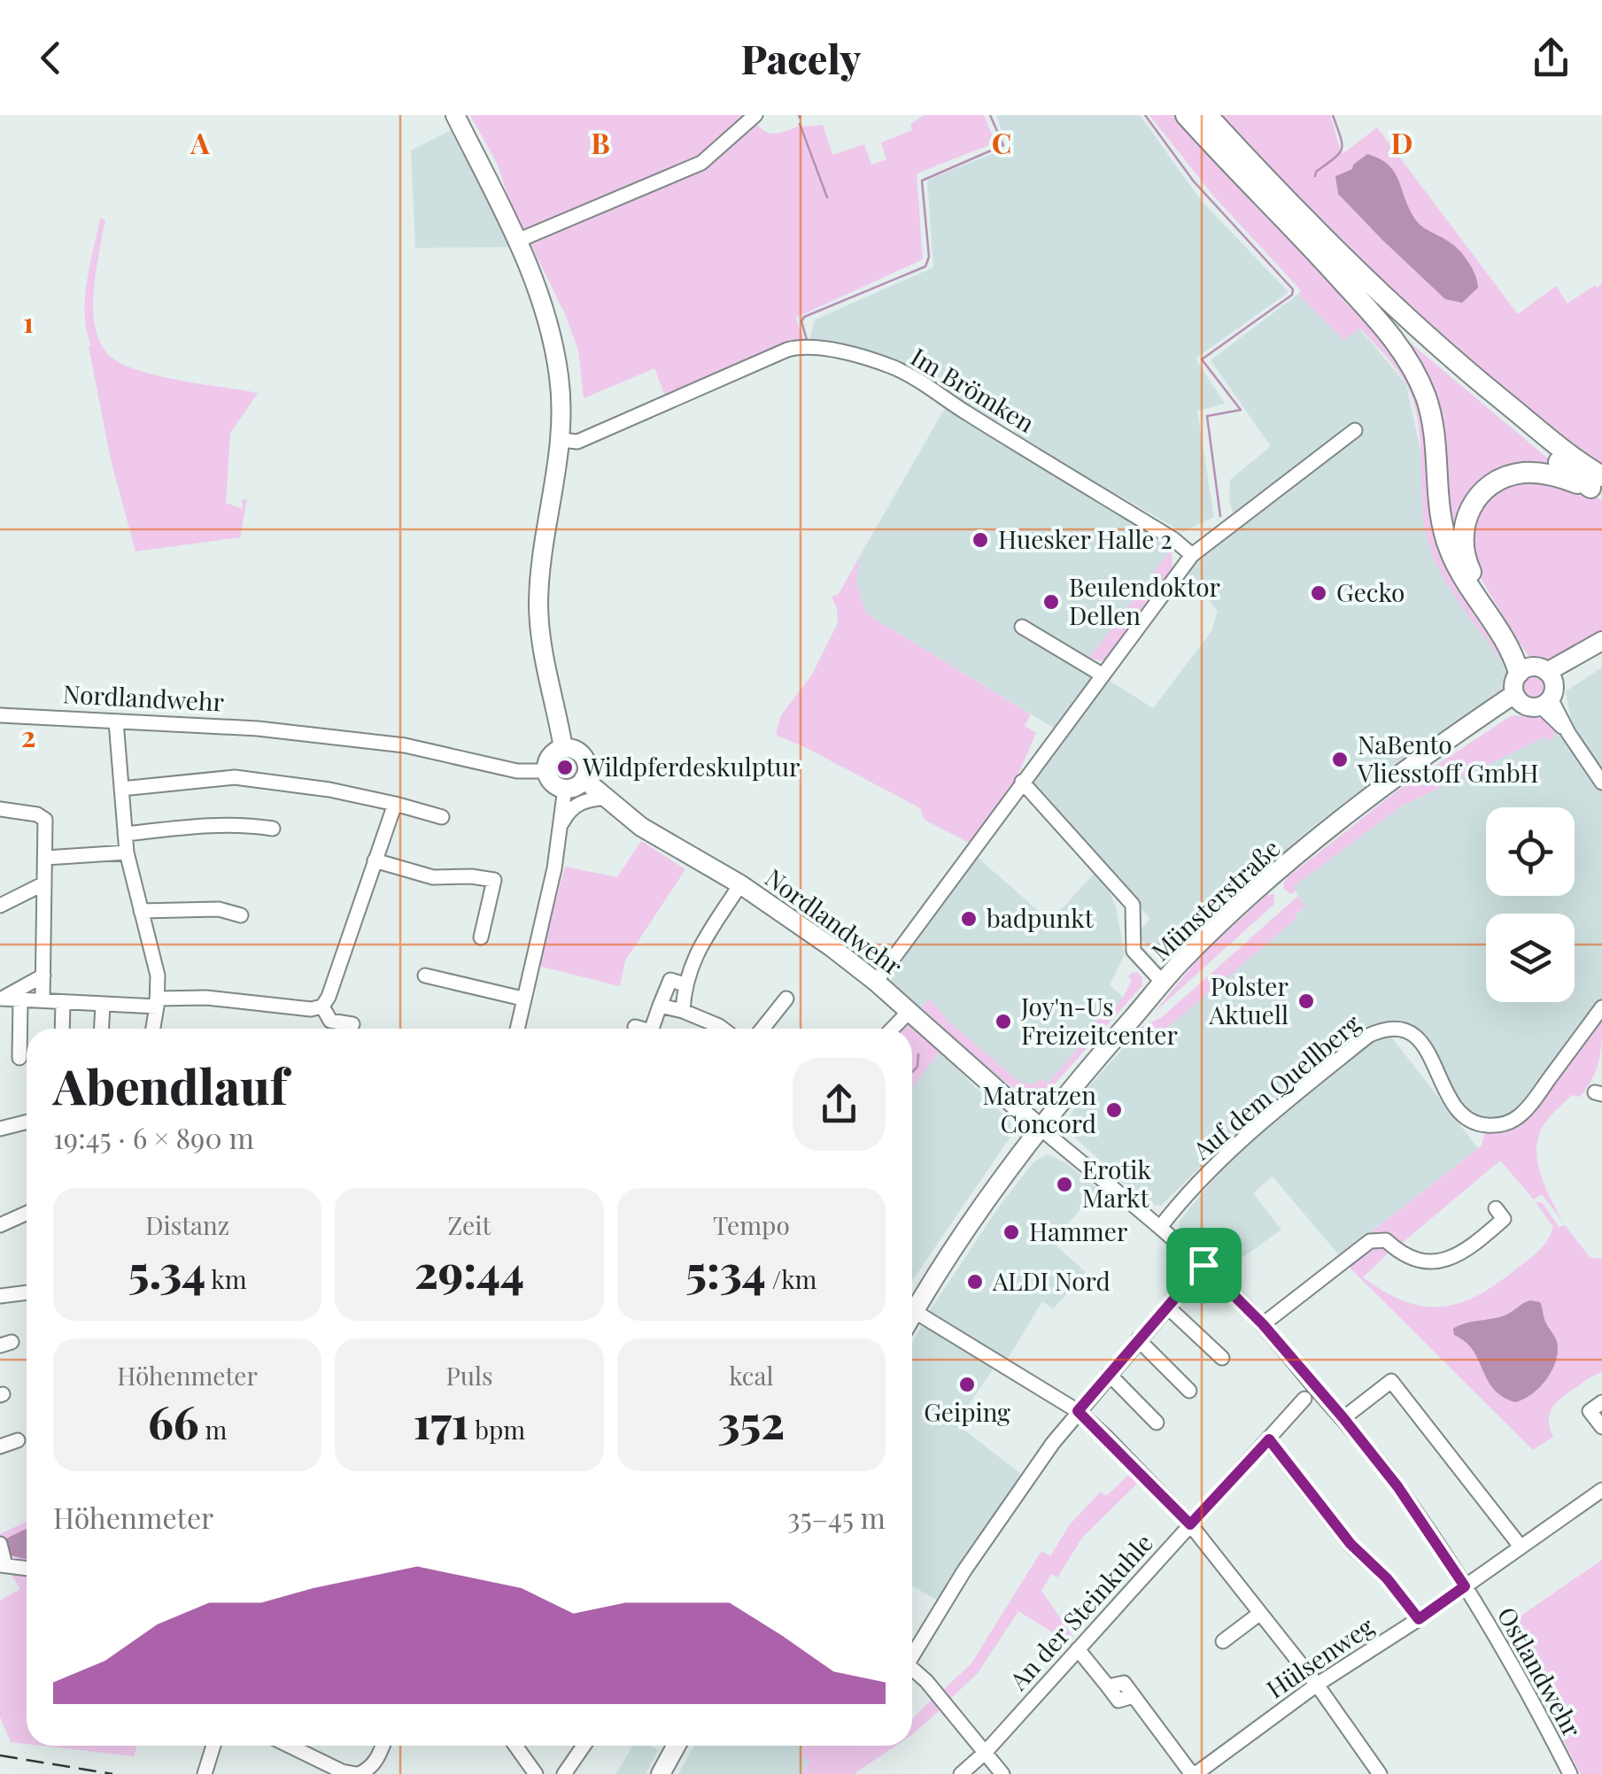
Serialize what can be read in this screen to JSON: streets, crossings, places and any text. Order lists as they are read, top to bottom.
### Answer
{
  "streets": {
    "main road": ["Nordlandwehr", "Münsterstraße"],
    "street": [
      "Im Brömken",
      "Auf dem Quellberg",
      "An der Steinkuhle",
      "Hülsenweg",
      "Ostlandwehr"
    ]
  },
  "crossings": [
    ["Nordlandwehr", "Münsterstraße"],
    ["Nordlandwehr", "Ostlandwehr"],
    ["Münsterstraße", "Ostlandwehr"],
    ["Auf dem Quellberg", "Ostlandwehr"],
    ["Hülsenweg", "Ostlandwehr"]
  ],
  "places": [
    "Huesker Halle 2",
    "Gecko",
    "Beulendoktor Dellen",
    "NaBento Vliesstoff GmbH",
    "Wildpferdeskulptur",
    "badpunkt",
    "Polster Aktuell",
    "Joy'n-Us Freizeitcenter",
    "Matratzen Concord",
    "Erotik Markt",
    "Hammer",
    "ALDI Nord",
    "Geiping"
  ],
  "page": {
    "header": "Pacely",
    "heading": ["Abendlauf", "19:45 · 6 × 890 m"],
    "stats": [
      ["Distanz", "5.34 km"],
      ["Zeit", "29:44"],
      ["Tempo", "5:34 /km"],
      ["Höhenmeter", "66 m"],
      ["Puls", "171 bpm"],
      ["kcal", "352"]
    ],
    "chart": ["Höhenmeter", "35–45 m"]
  },
  "grid": {
    "columns": [
      "A",
      "B",
      "C",
      "D"
    ],
    "rows": ["1", "2"]
  }
}
